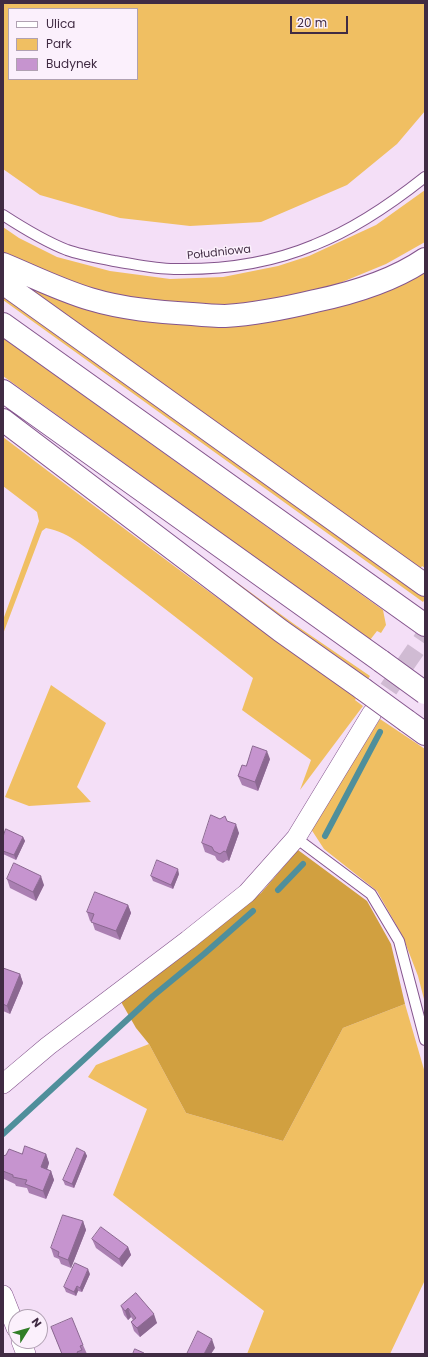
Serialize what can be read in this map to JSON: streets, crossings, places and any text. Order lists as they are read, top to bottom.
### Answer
{
  "streets": {
    "lane": ["Południowa"]
  },
  "legend": ["Ulica", "Park", "Budynek"],
  "scale_bar": "20 m",
  "north": "top right"
}
